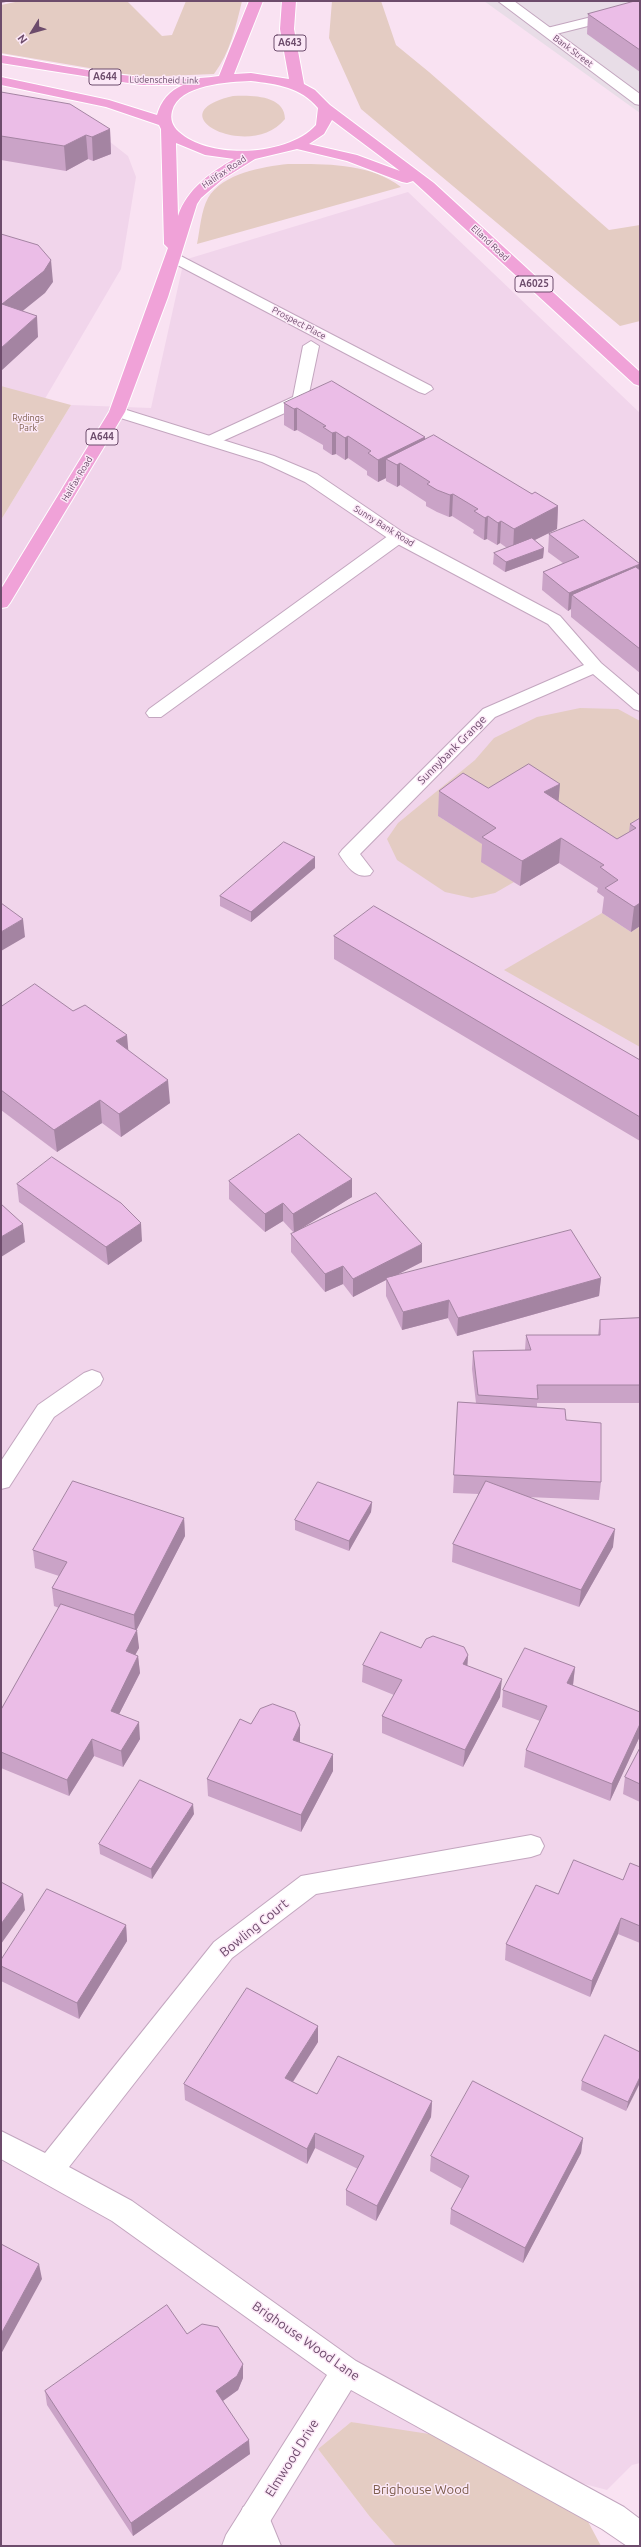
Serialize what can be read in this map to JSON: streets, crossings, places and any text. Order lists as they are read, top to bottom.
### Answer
{
  "streets": {
    "main road": [
      "A643",
      "A644",
      "Lüdenscheid Link",
      "Halifax Road",
      "Elland Road",
      "A6025"
    ],
    "street": [
      "Bank Street",
      "Prospect Place",
      "Sunny Bank Road",
      "Sunnybank Grange",
      "Bowling Court",
      "Brighouse Wood Lane",
      "Elmwood Drive"
    ]
  },
  "crossings": [
    ["A643", "Halifax Road"],
    ["A644", "Halifax Road"],
    ["Lüdenscheid Link", "Halifax Road"],
    ["Halifax Road", "A6025"],
    ["Halifax Road", "Prospect Place"],
    ["Halifax Road", "Sunny Bank Road"],
    ["Elland Road", "A6025"],
    ["Sunny Bank Road", "Sunnybank Grange"],
    ["Bowling Court", "Brighouse Wood Lane"],
    ["Brighouse Wood Lane", "Elmwood Drive"]
  ],
  "parks": ["Rydings Park", "Brighouse Wood"],
  "north": "bottom left"
}
